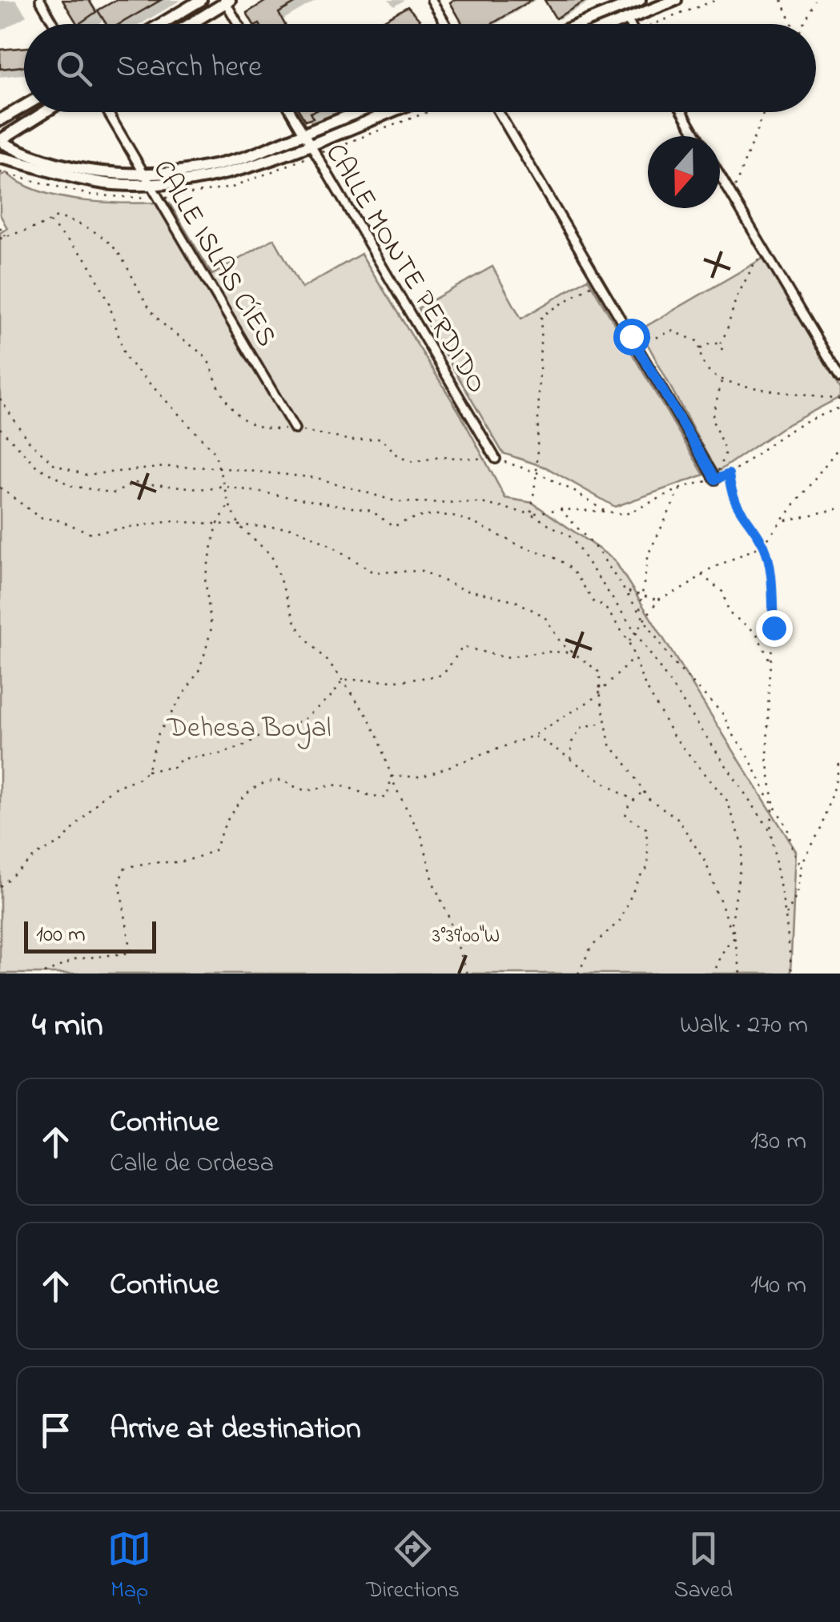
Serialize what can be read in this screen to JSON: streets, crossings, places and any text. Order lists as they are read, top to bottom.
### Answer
{
  "streets": {
    "street": ["CALLE ISLAS CÍES", "CALLE MONTE PERDIDO"]
  },
  "parks": ["Dehesa Boyal"],
  "scale_bar": "100 m",
  "north": "bottom",
  "page": {
    "search": "Search here",
    "scale": "100 m",
    "heading": ["4 min", "Walk · 270 m"],
    "list": [
      ["Continue", "Calle de Ordesa", "130 m"],
      ["Continue", "140 m"],
      "Arrive at destination"
    ],
    "nav": ["Map", "Directions", "Saved"]
  },
  "coordinates": ["3°39'00\"W"]
}
